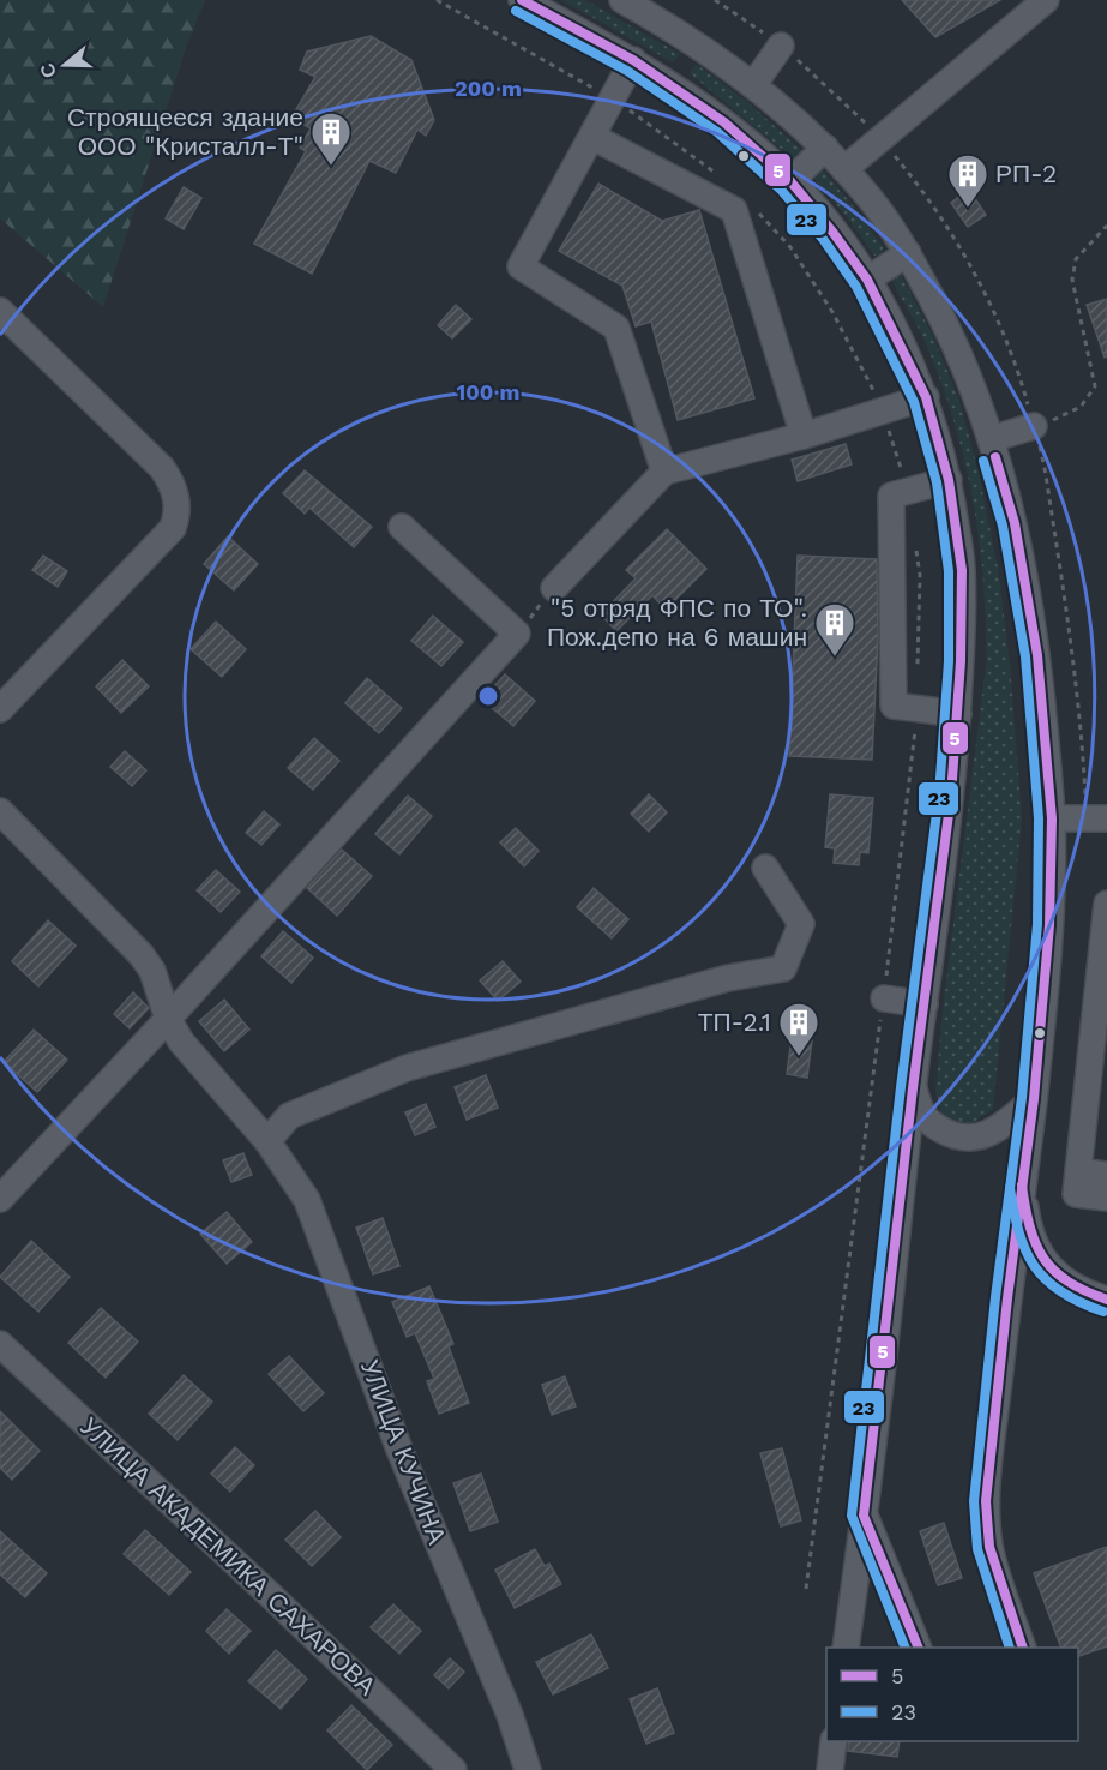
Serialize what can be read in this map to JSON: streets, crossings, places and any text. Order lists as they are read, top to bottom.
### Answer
{
  "streets": {
    "street": ["УЛИЦА КУЧИНА", "УЛИЦА АКАДЕМИКА САХАРОВА"]
  },
  "places": {
    "building": [
      "Строящееся здание ООО \"Кристалл-Т\"",
      "РП-2",
      "\"5 отряд ФПС по ТО\". Пож.депо на 6 машин",
      "ТП-2.1"
    ]
  },
  "lines": ["transit line 5", "transit line 23"],
  "legend": ["5", "23"],
  "north": "left",
  "rings": ["200 m", "100 m"]
}
